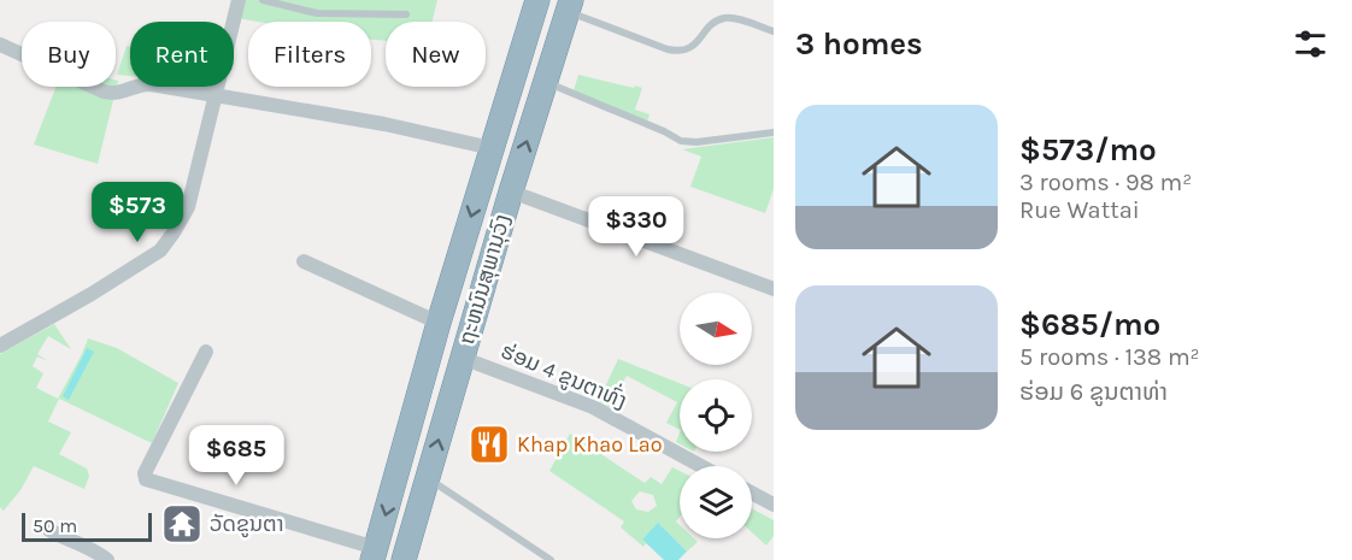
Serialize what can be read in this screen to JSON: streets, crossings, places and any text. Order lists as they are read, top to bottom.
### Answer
{
  "streets": {
    "highway": ["ຖະຫນົນສຸພານຸວົງ"],
    "street": ["ຮ່ອມ 4 ຂູນຕາທົ່ງ"]
  },
  "crossings": [
    ["ຖະຫນົນສຸພານຸວົງ", "ຮ່ອມ 4 ຂູນຕາທົ່ງ"]
  ],
  "places": {
    "restaurant": ["Khap Khao Lao"],
    "temple": ["ວັດຂູນຕາ"]
  },
  "scale_bar": "50 m",
  "north": "right",
  "page": {
    "heading": "3 homes",
    "chip": [
      "Buy",
      "Rent",
      "Filters",
      "New"
    ],
    "list": [
      {
        "name": "$573/mo",
        "note": "3 rooms · 98 m² · Rue Wattai"
      },
      {
        "name": "$685/mo",
        "note": "5 rooms · 138 m² · ຮ່ອມ 6 ຂູນຕາທ່າ"
      }
    ],
    "price": ["$573", "$330", "$685"],
    "scale": "50 m"
  }
}
